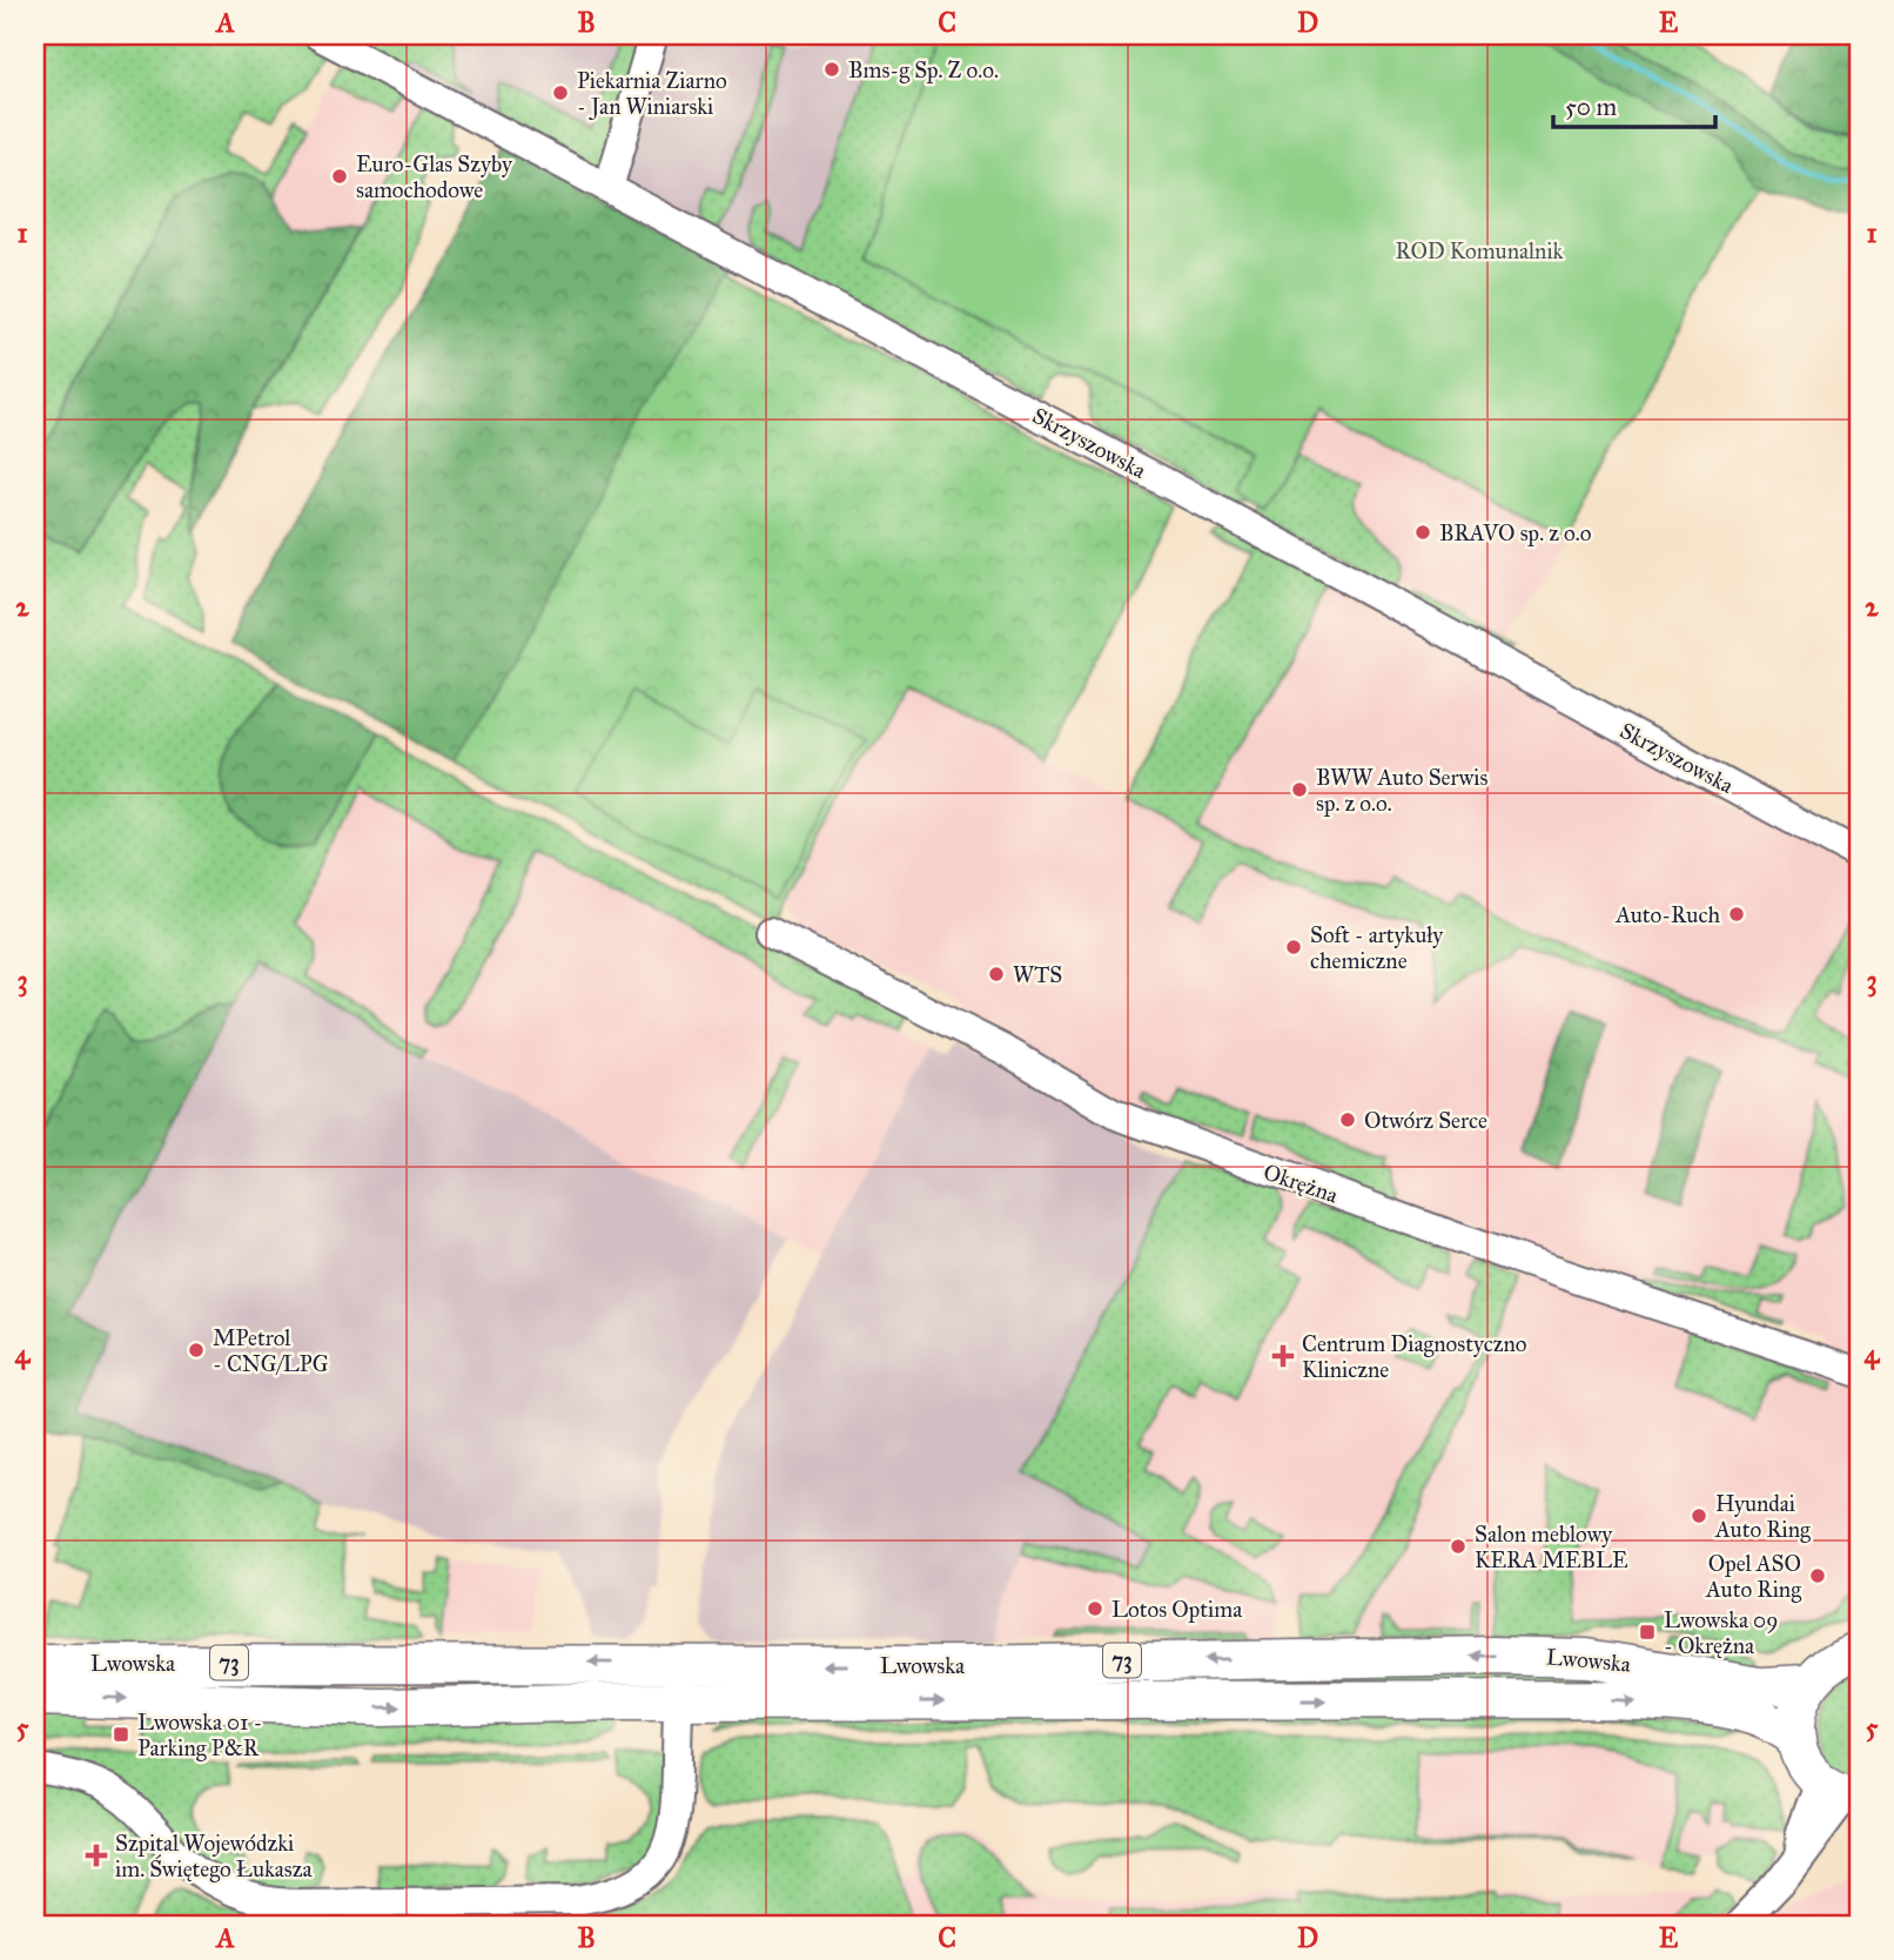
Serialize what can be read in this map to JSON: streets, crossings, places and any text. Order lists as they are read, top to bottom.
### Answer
{
  "streets": {
    "main road": ["73", "Lwowska"],
    "street": ["Skrzyszowska", "Okrężna"]
  },
  "parks": ["ROD Komunalnik"],
  "places": {
    "other": [
      "Bms-g Sp. Z o.o.",
      "Piekarnia Ziarno - Jan Winiarski",
      "Euro-Glas Szyby samochodowe",
      "BRAVO sp. z o.o",
      "BWW Auto Serwis sp. z o.o.",
      "Auto-Ruch",
      "Soft - artykuły chemiczne",
      "WTS",
      "Otwórz Serce",
      "MPetrol - CNG/LPG",
      "Hyundai Auto Ring",
      "Salon meblowy KERA MEBLE",
      "Opel ASO Auto Ring",
      "Lotos Optima"
    ],
    "health": ["Centrum Diagnostyczno Kliniczne", "Szpital Wojewódzki im. Świętego Łukasza"],
    "transit": ["Lwowska 09 - Okrężna", "Lwowska 01 - Parking P&R"]
  },
  "scale_bar": "50 m",
  "grid": {
    "columns": [
      "A",
      "B",
      "C",
      "D",
      "E"
    ],
    "rows": [
      "1",
      "2",
      "3",
      "4",
      "5"
    ]
  }
}
